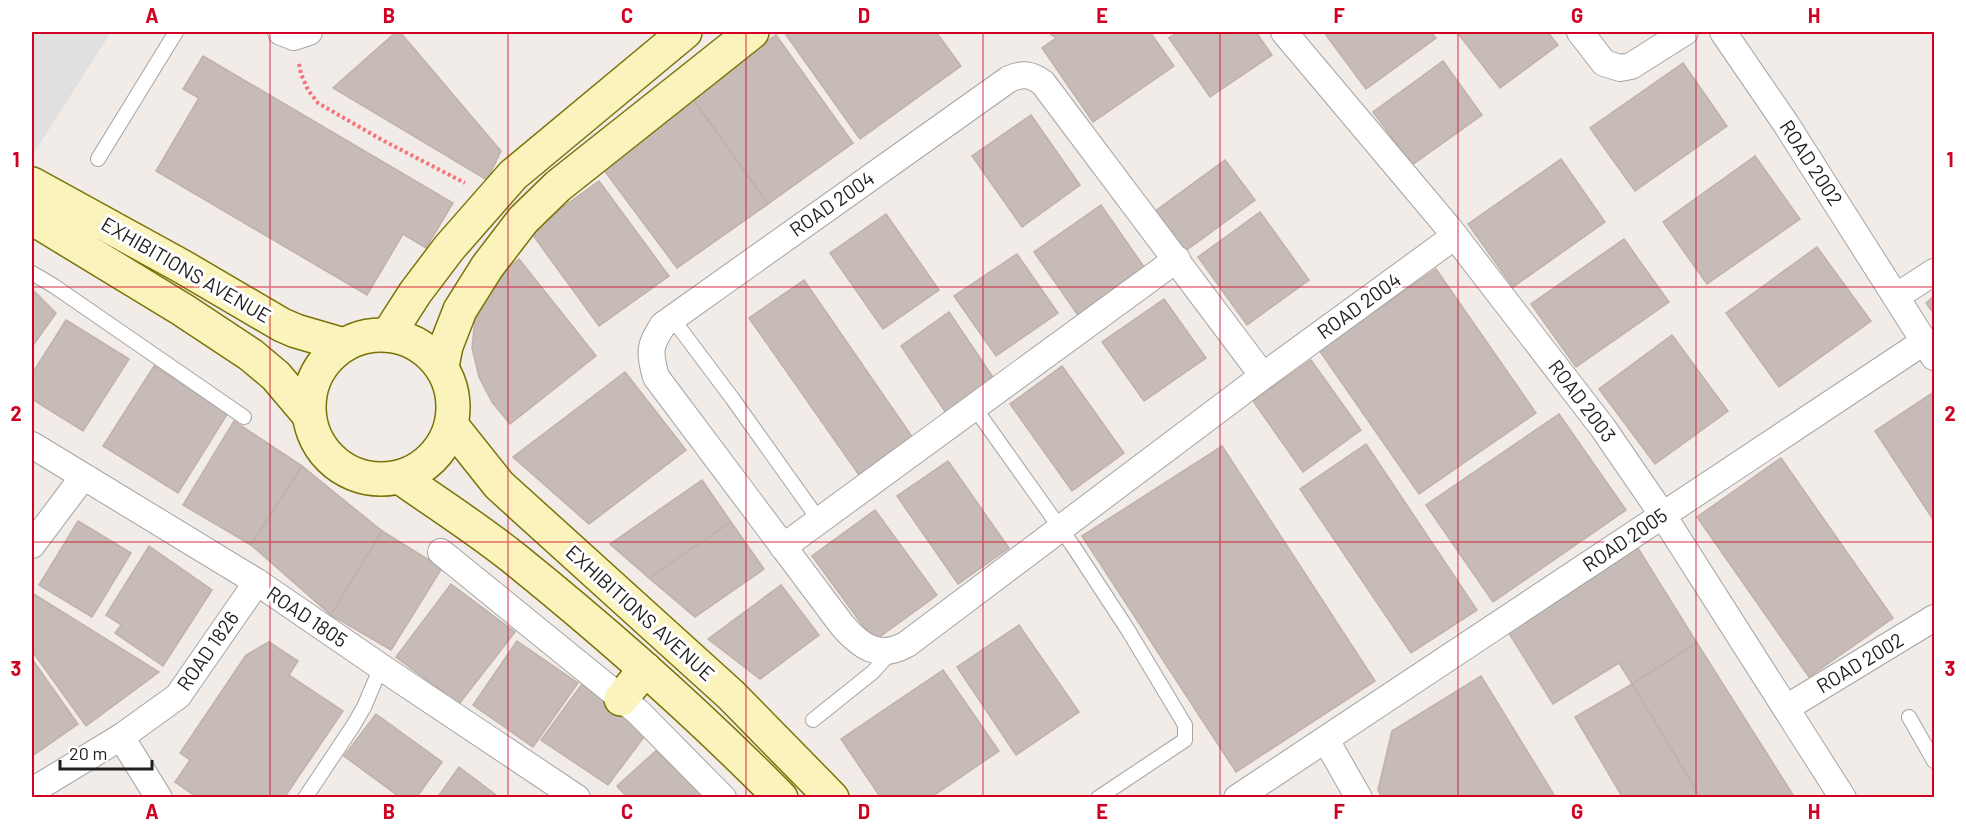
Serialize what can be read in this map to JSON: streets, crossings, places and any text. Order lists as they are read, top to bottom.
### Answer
{
  "streets": {
    "main road": ["EXHIBITIONS AVENUE"],
    "street": [
      "ROAD 2002",
      "ROAD 2004",
      "ROAD 2003",
      "ROAD 2005",
      "ROAD 1805",
      "ROAD 1826"
    ]
  },
  "crossings": [
    ["ROAD 2002", "ROAD 2003"],
    ["ROAD 2002", "ROAD 2005"],
    ["ROAD 2004", "ROAD 2003"],
    ["ROAD 2003", "ROAD 2005"],
    ["ROAD 1805", "ROAD 1826"]
  ],
  "scale_bar": "20 m",
  "grid": {
    "columns": [
      "A",
      "B",
      "C",
      "D",
      "E",
      "F",
      "G",
      "H"
    ],
    "rows": ["1", "2", "3"]
  }
}
